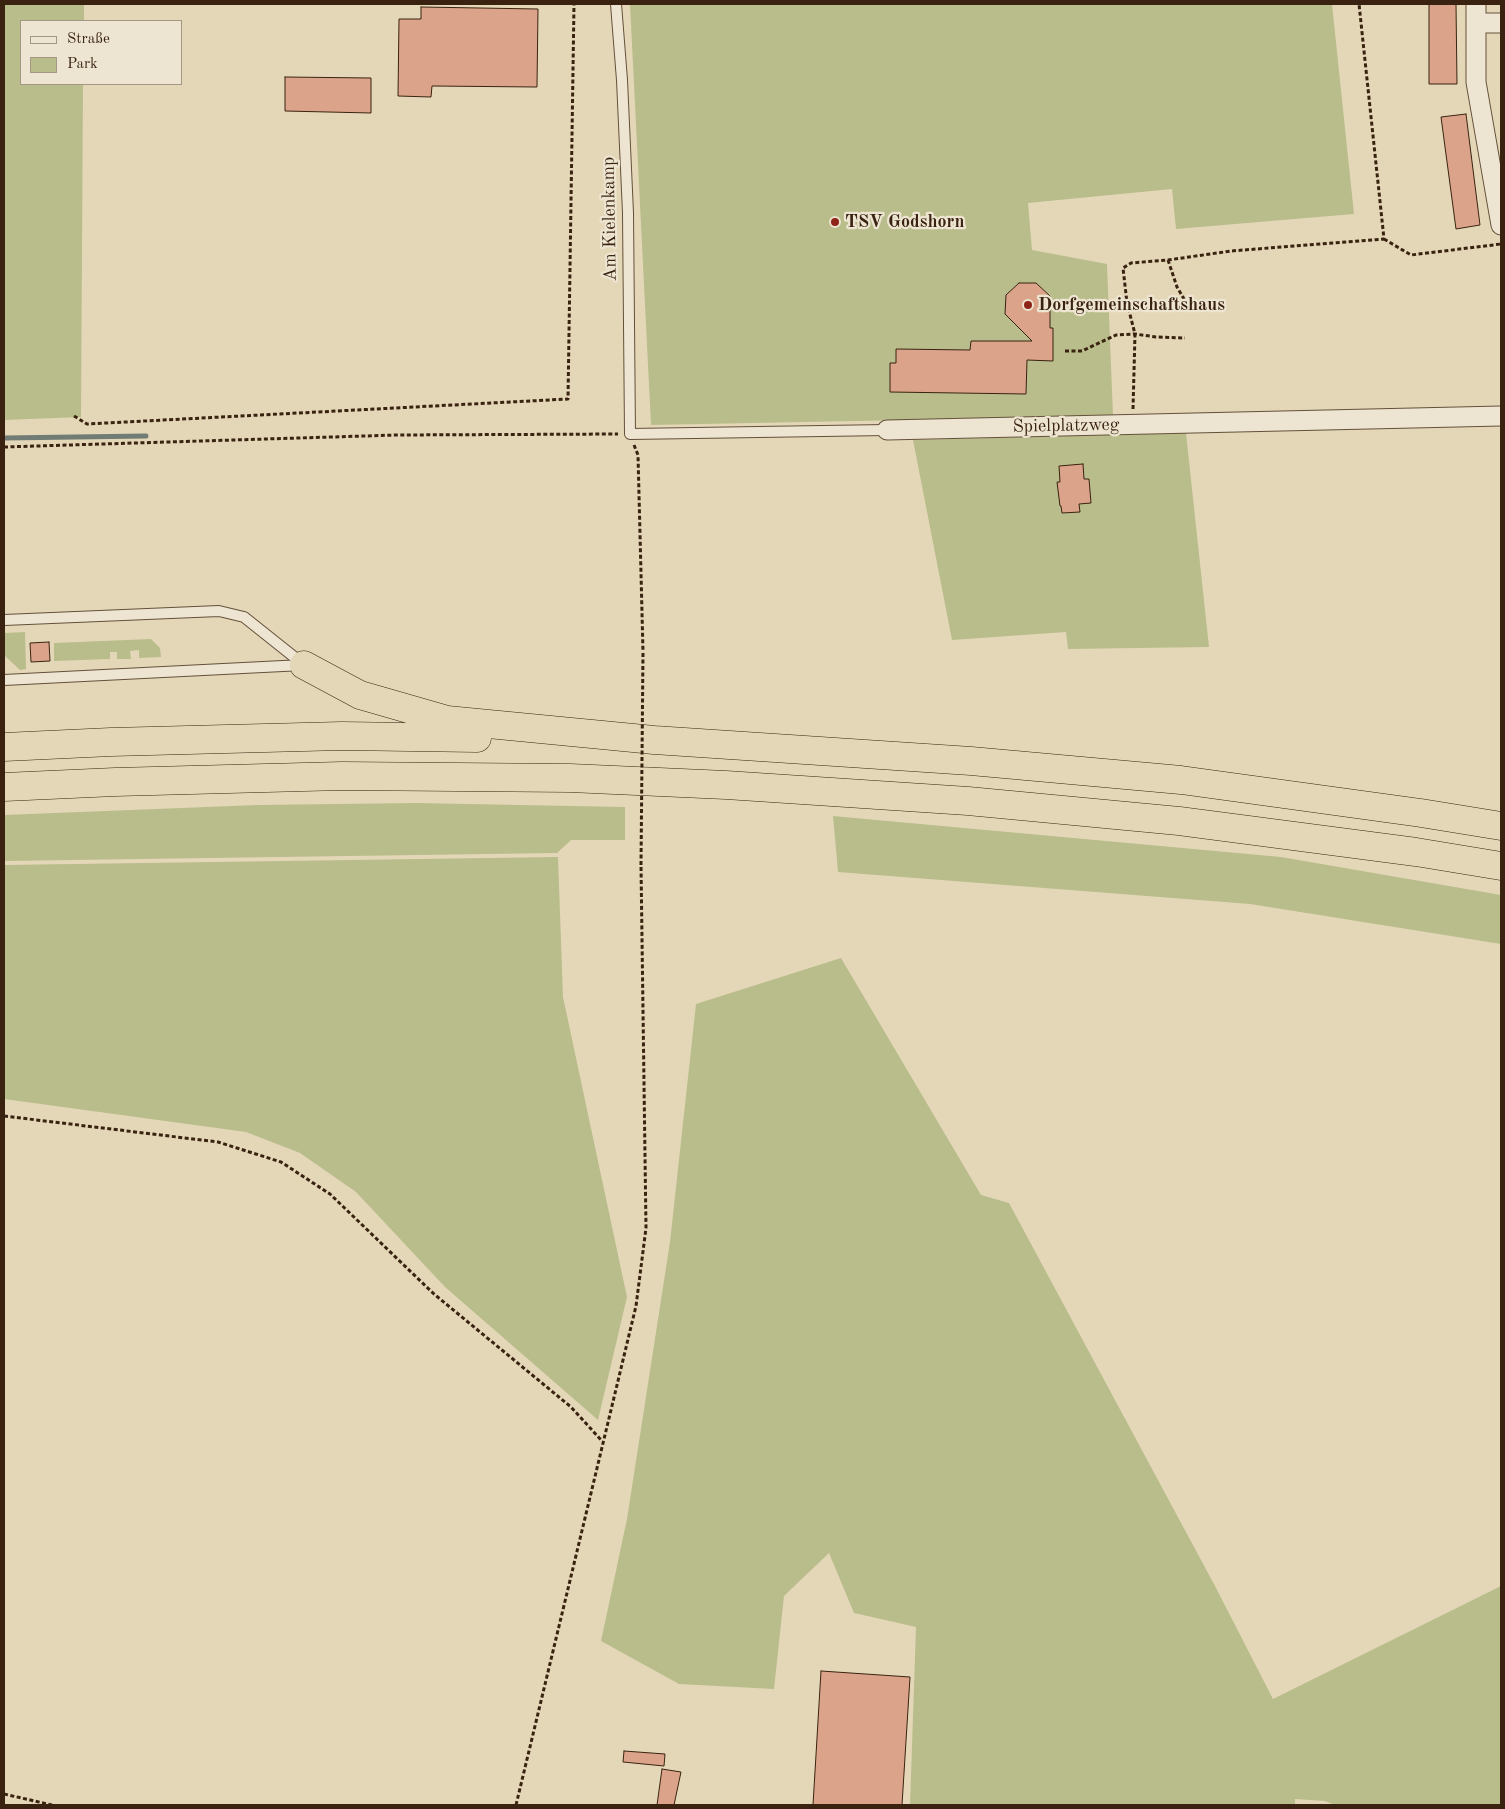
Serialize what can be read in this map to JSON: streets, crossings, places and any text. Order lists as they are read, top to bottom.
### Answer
{
  "streets": {
    "street": ["Spielplatzweg"],
    "lane": ["Am Kielenkamp"]
  },
  "crossings": [
    ["Am Kielenkamp", "Spielplatzweg"]
  ],
  "places": ["TSV Godshorn", "Dorfgemeinschaftshaus"],
  "legend": ["Straße", "Park"]
}
